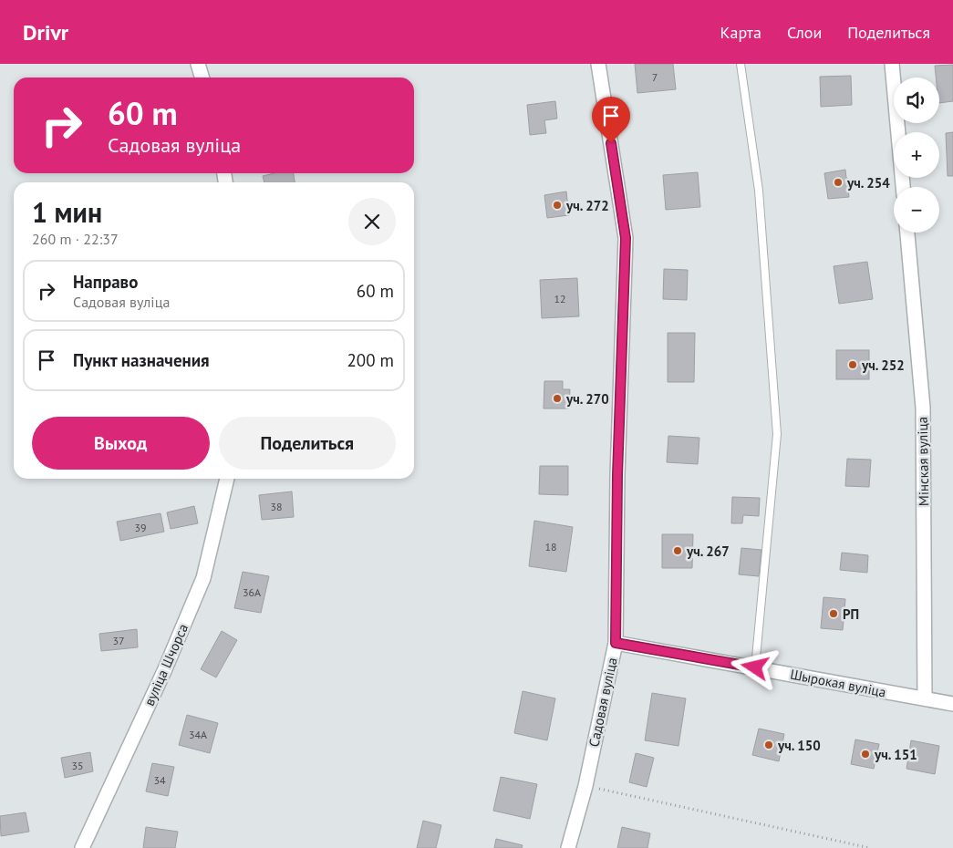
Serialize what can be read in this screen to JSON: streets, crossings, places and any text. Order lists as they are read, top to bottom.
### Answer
{
  "streets": {
    "street": [
      "Мінская вуліца",
      "вуліца Шчорса",
      "Шырокая вуліца",
      "Садовая вуліца"
    ]
  },
  "crossings": [
    ["Мінская вуліца", "Шырокая вуліца"],
    ["Шырокая вуліца", "Садовая вуліца"]
  ],
  "places": [
    "уч. 254",
    "уч. 272",
    "уч. 252",
    "уч. 270",
    "уч. 267",
    "РП",
    "уч. 150",
    "уч. 151"
  ],
  "house_numbers": [
    "7",
    "12",
    "38",
    "39",
    "18",
    "36А",
    "37",
    "34А",
    "35",
    "34"
  ],
  "page": {
    "header": "Drivr",
    "nav": ["Карта", "Слои", "Поделиться"],
    "map_buttons": ["+", "−"],
    "turn": ["60 m", "Садовая вуліца"],
    "heading": ["1 мин", "260 m · 22:37"],
    "list": [
      {
        "name": "Направо",
        "note": "Садовая вуліца",
        "value": "60 m"
      },
      {
        "name": "Пункт назначения",
        "value": "200 m"
      }
    ],
    "buttons": ["Выход", "Поделиться"]
  }
}
